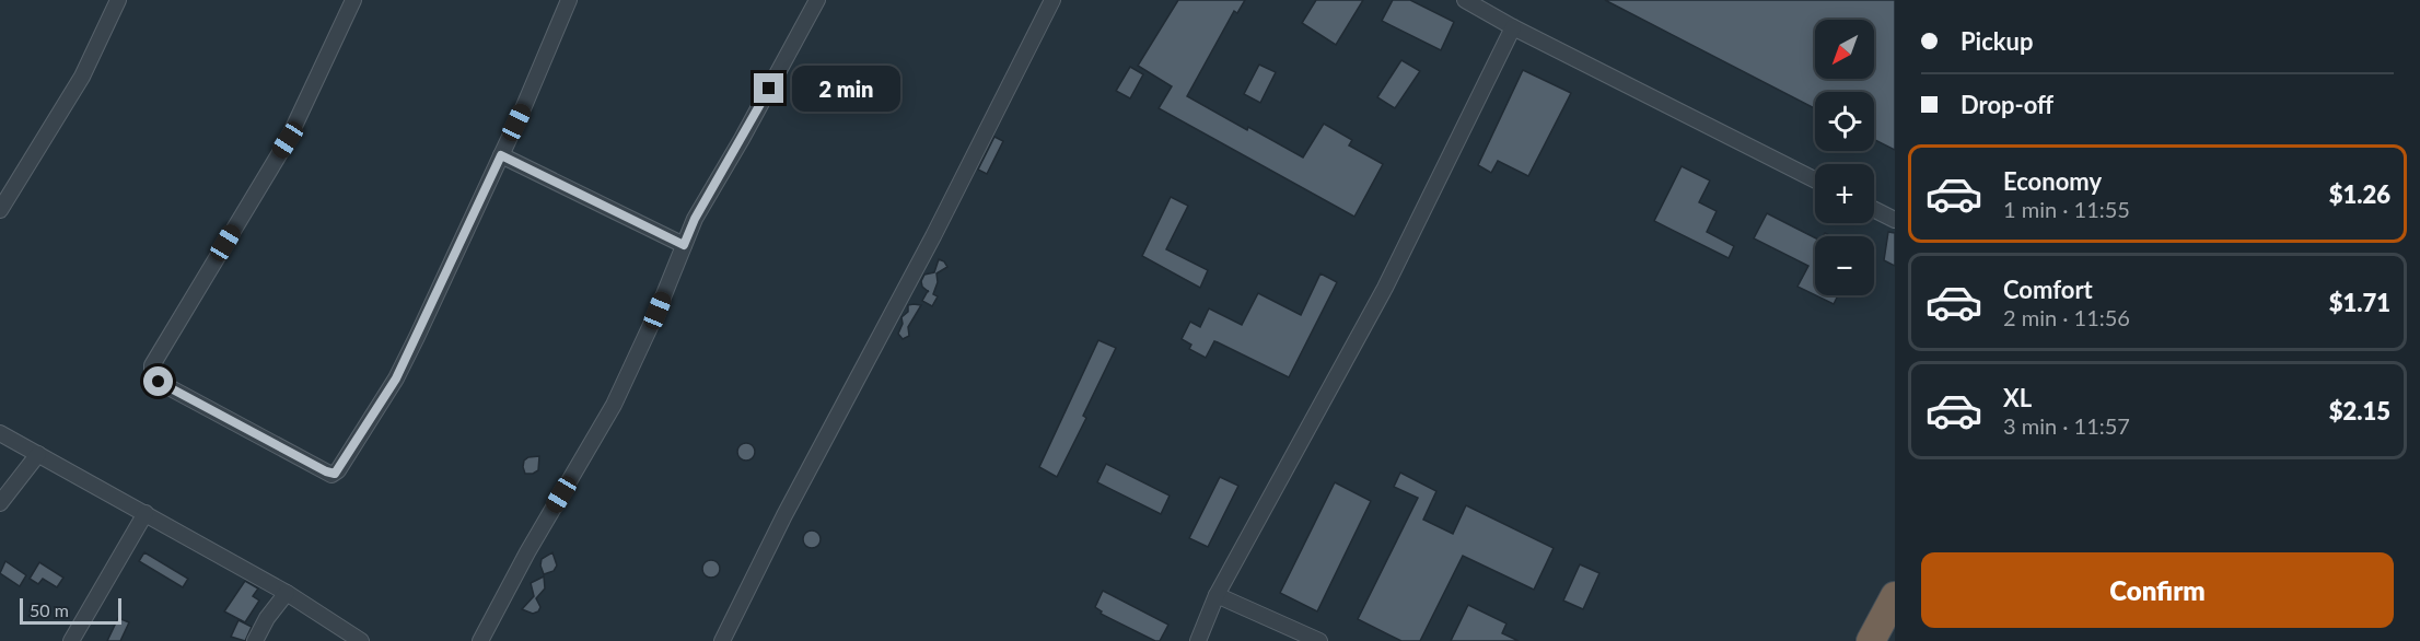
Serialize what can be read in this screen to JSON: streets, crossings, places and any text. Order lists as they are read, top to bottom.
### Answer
{
  "scale_bar": "50 m",
  "north": "bottom left",
  "page": {
    "banner": ["Pickup", "Drop-off"],
    "map_buttons": ["+", "−"],
    "bubble": "2 min",
    "list": [
      {
        "name": "Economy",
        "note": "1 min · 11:55",
        "value": "$1.26"
      },
      {
        "name": "Comfort",
        "note": "2 min · 11:56",
        "value": "$1.71"
      },
      {
        "name": "XL",
        "note": "3 min · 11:57",
        "value": "$2.15"
      }
    ],
    "buttons": "Confirm",
    "scale": "50 m"
  }
}
